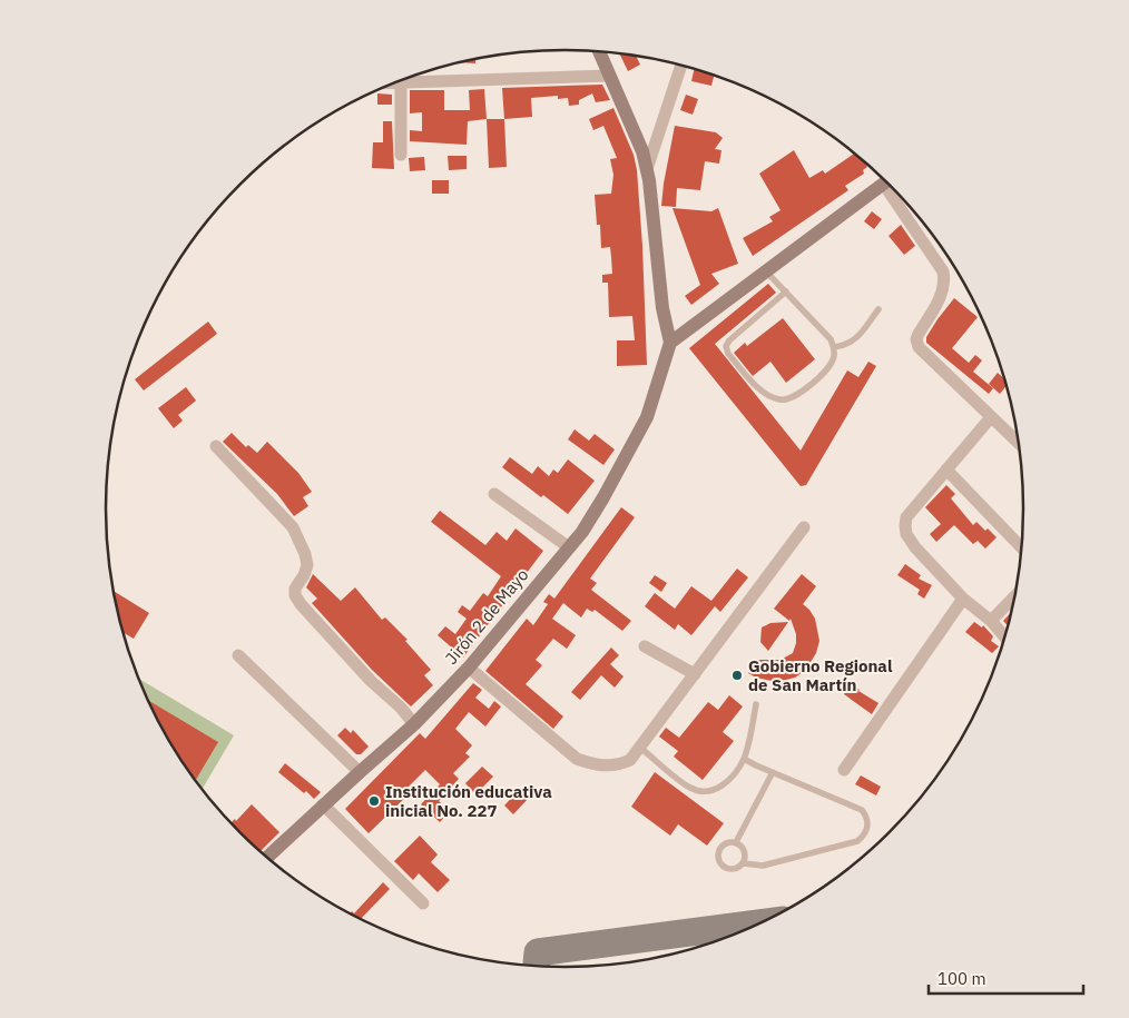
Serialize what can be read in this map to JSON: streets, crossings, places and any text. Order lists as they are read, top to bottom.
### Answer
{
  "streets": {
    "main road": ["Jirón 2 de Mayo"]
  },
  "places": ["Gobierno Regional de San Martín", "Institución educativa inicial No. 227"],
  "scale_bar": "100 m"
}
